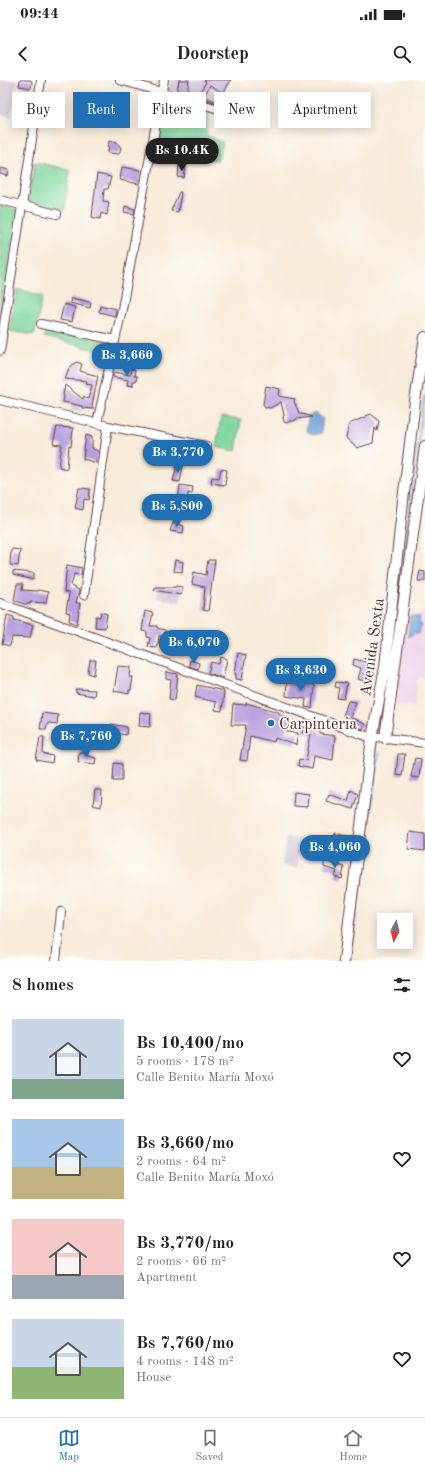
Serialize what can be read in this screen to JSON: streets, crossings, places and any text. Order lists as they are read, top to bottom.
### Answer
{
  "streets": {
    "street": ["Avenida Sexta"]
  },
  "places": ["Carpinteria"],
  "north": "bottom",
  "page": {
    "status": "09:44",
    "header": "Doorstep",
    "chip": [
      "Buy",
      "Rent",
      "Filters",
      "New",
      "Apartment"
    ],
    "price": [
      "Bs 10.4K",
      "Bs 3,660",
      "Bs 3,770",
      "Bs 5,800",
      "Bs 6,070",
      "Bs 3,630",
      "Bs 7,760",
      "Bs 4,060"
    ],
    "heading": "8 homes",
    "list": [
      {
        "name": "Bs 10,400/mo",
        "note": "5 rooms · 178 m² · Calle Benito María Moxó"
      },
      {
        "name": "Bs 3,660/mo",
        "note": "2 rooms · 64 m² · Calle Benito María Moxó"
      },
      {
        "name": "Bs 3,770/mo",
        "note": "2 rooms · 66 m² · Apartment"
      },
      {
        "name": "Bs 7,760/mo",
        "note": "4 rooms · 148 m² · House"
      }
    ],
    "tabs": ["Map", "Saved", "Home"]
  }
}
